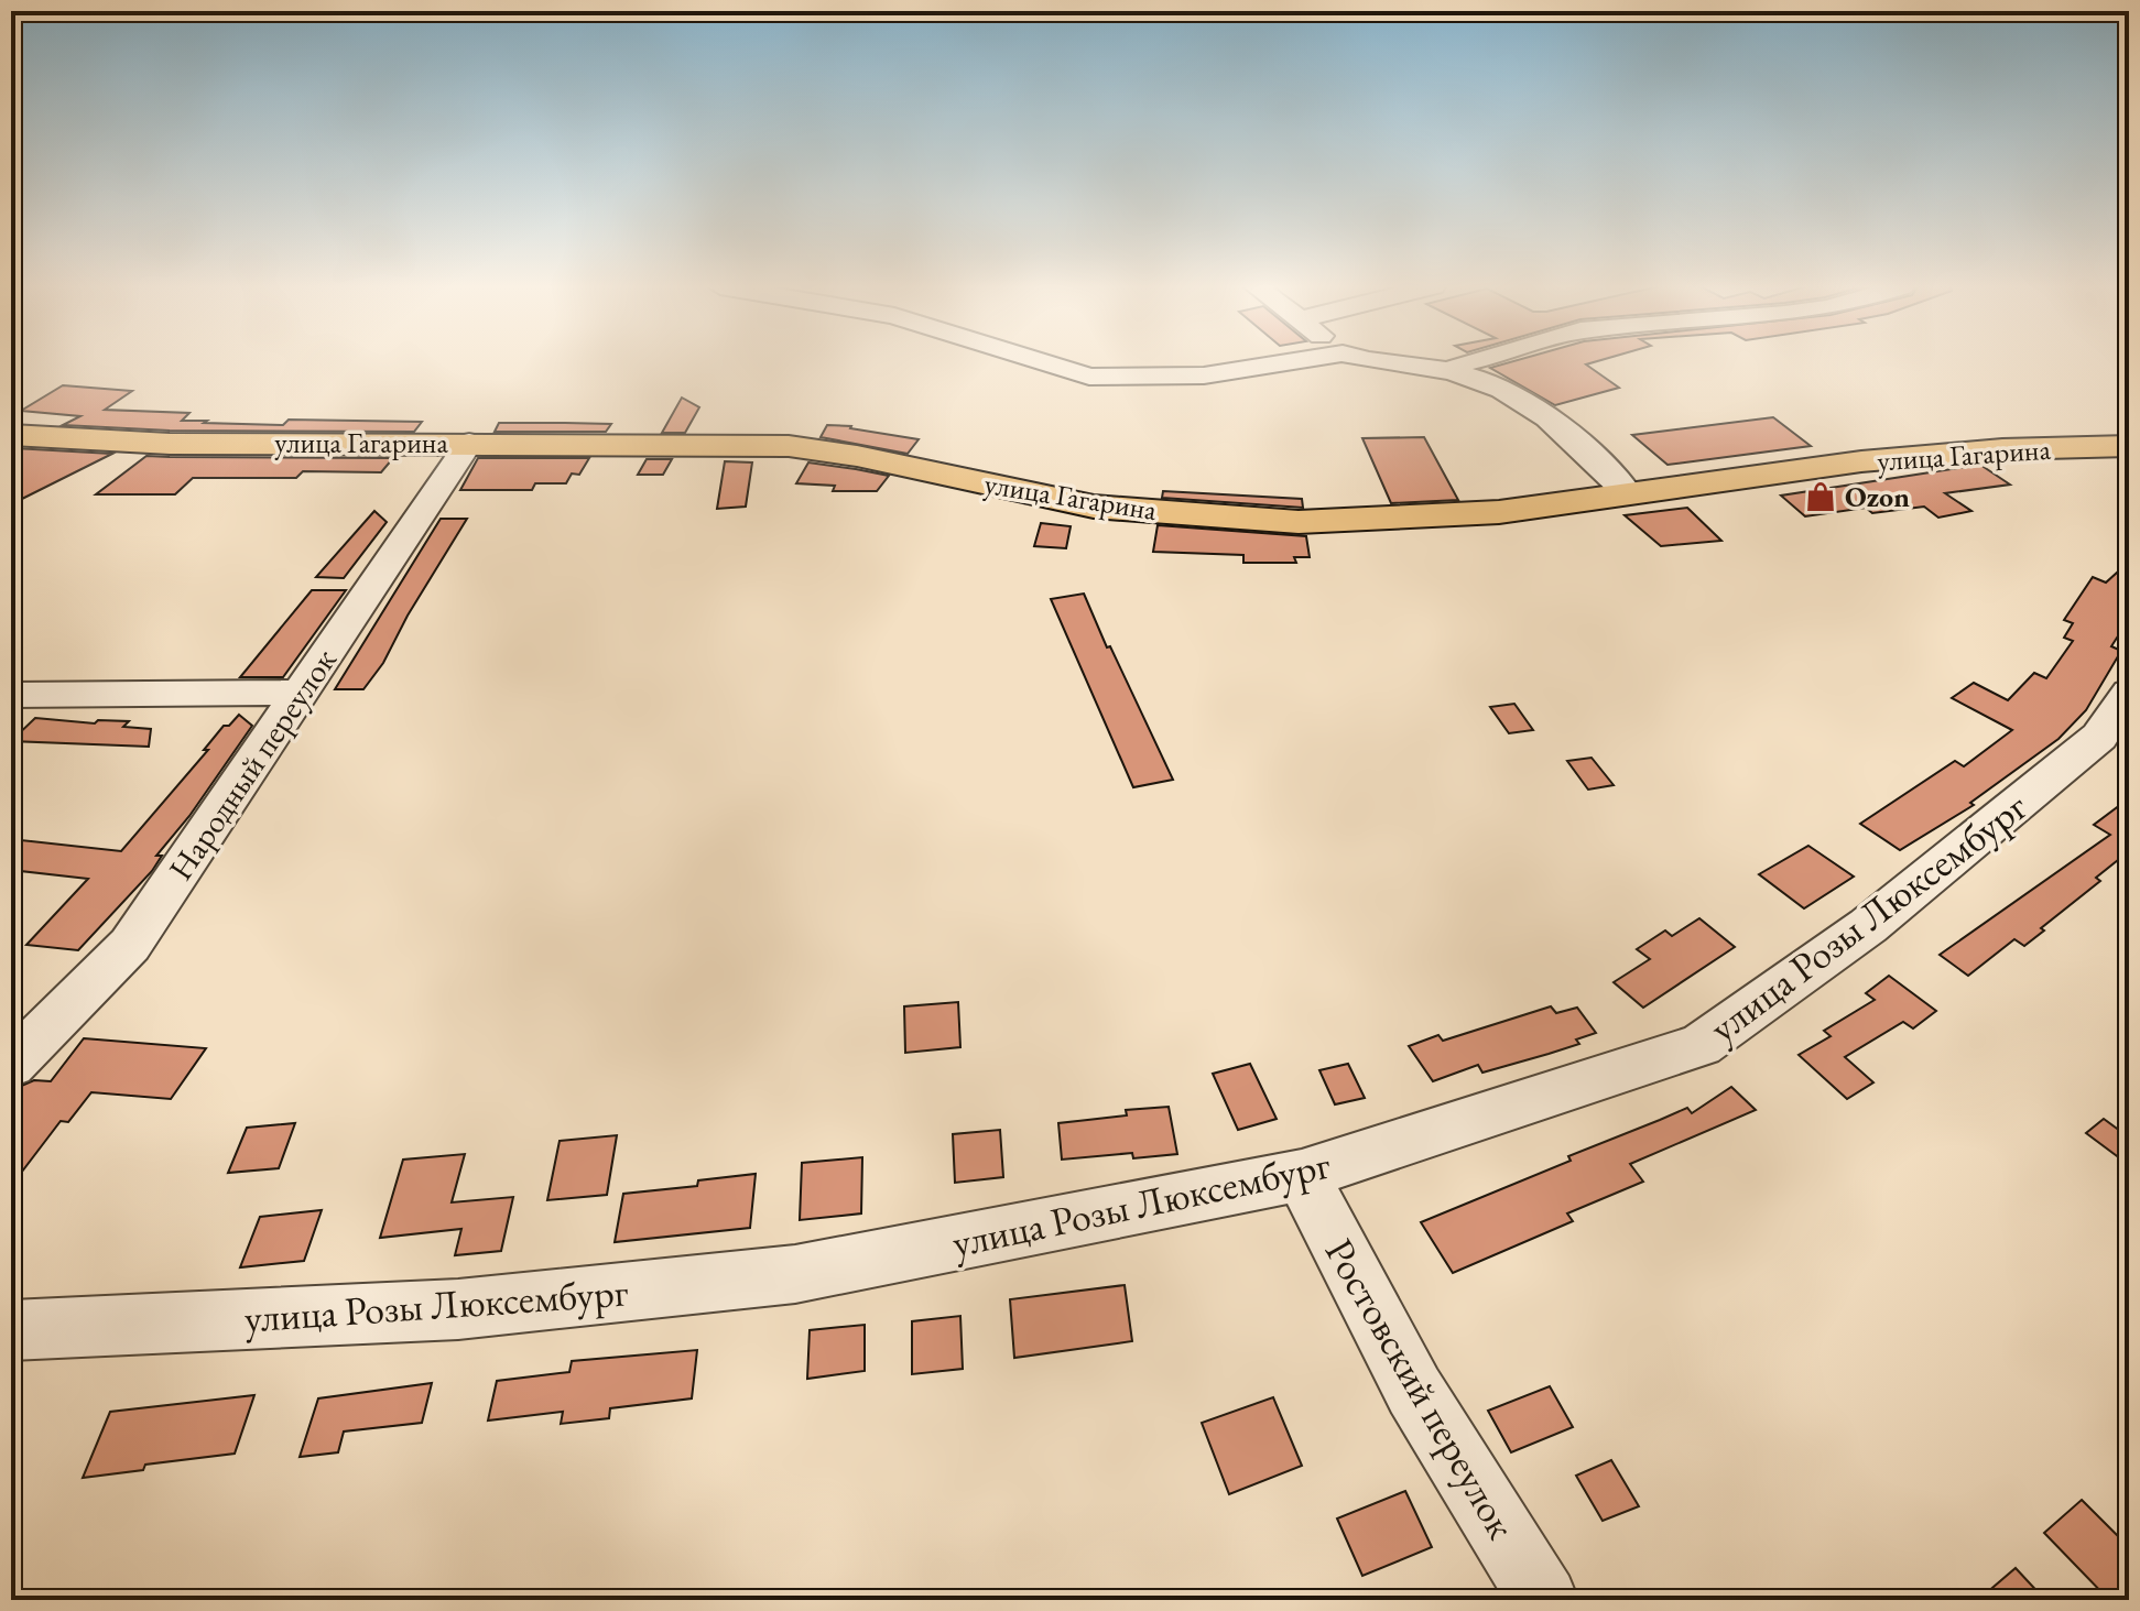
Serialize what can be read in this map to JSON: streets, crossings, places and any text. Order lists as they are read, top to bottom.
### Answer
{
  "streets": {
    "main road": ["улица Гагарина"],
    "street": ["Народный переулок", "улица Розы Люксембург", "Ростовский переулок"]
  },
  "crossings": [
    ["улица Гагарина", "Народный переулок"],
    ["улица Розы Люксембург", "Ростовский переулок"]
  ],
  "places": {
    "shop": ["Ozon"]
  }
}
